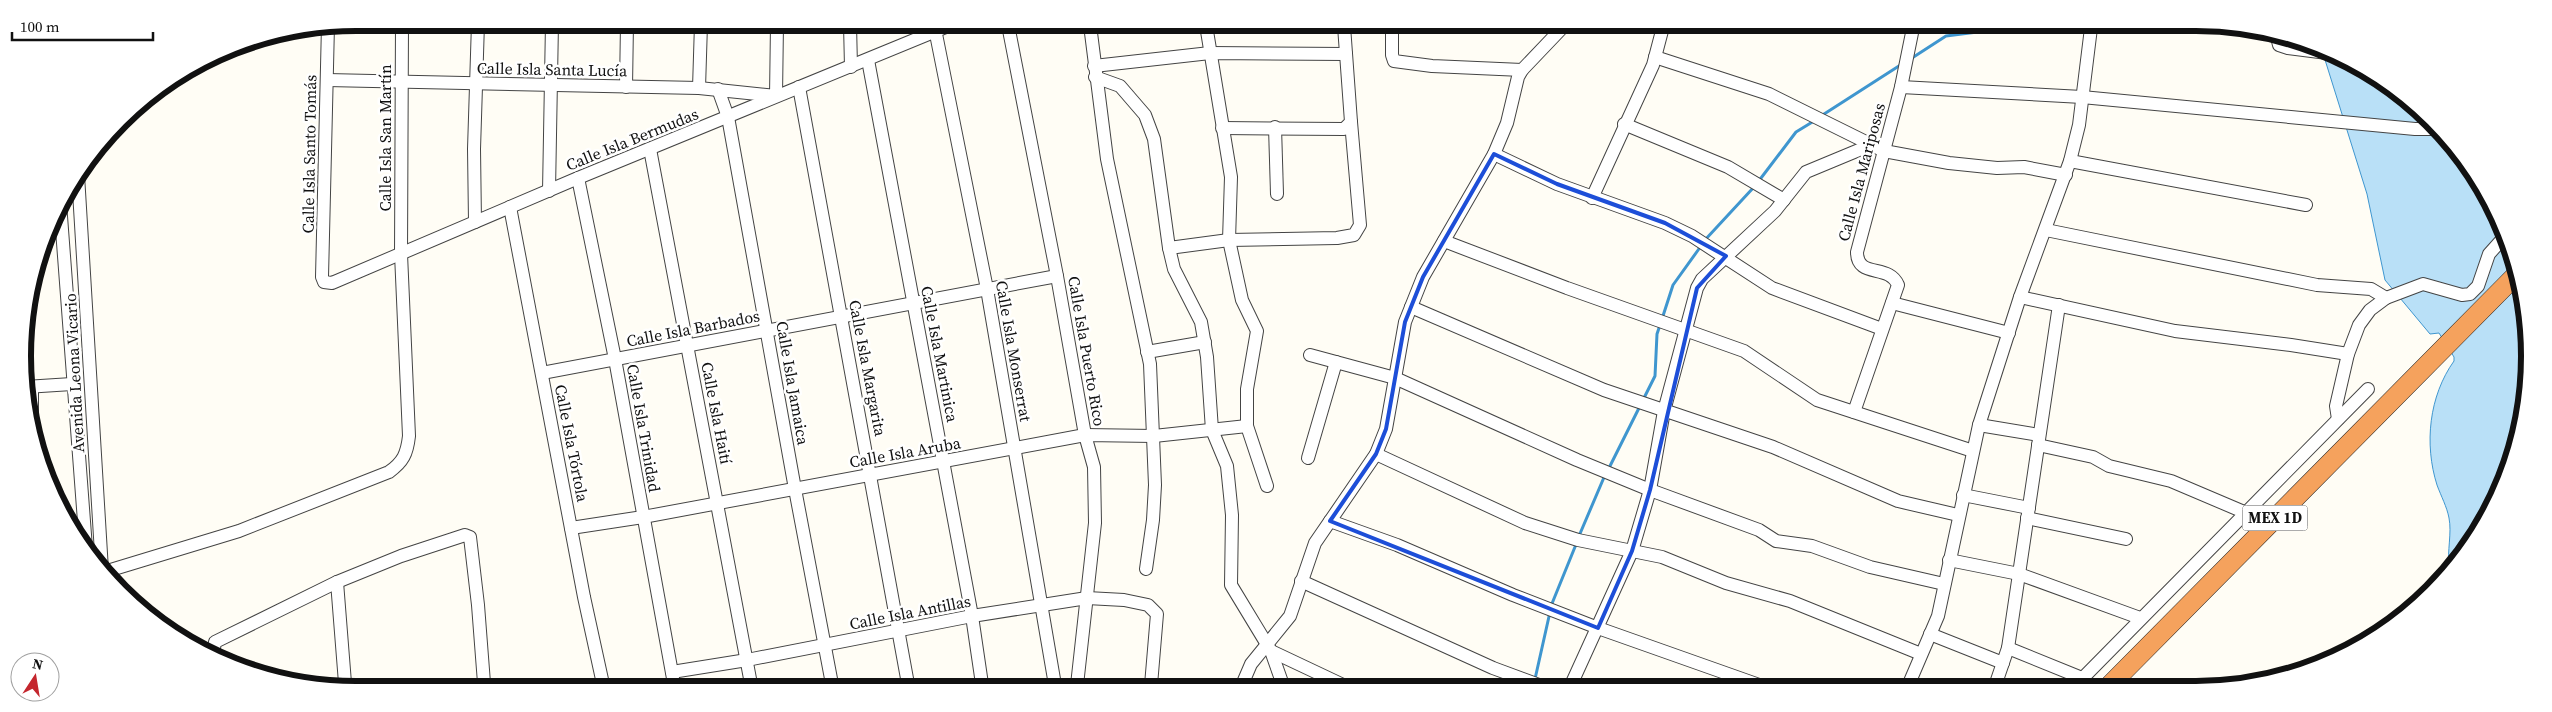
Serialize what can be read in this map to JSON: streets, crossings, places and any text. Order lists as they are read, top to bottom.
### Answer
{
  "streets": {
    "highway": ["MEX 1D"],
    "street": [
      "Calle Isla Santa Lucía",
      "Calle Isla San Martín",
      "Calle Isla Bermudas",
      "Calle Isla Santo Tomás",
      "Calle Isla Mariposas",
      "Calle Isla Barbados",
      "Calle Isla Monserrat",
      "Calle Isla Puerto Rico",
      "Calle Isla Martinica",
      "Calle Isla Margarita",
      "Avenida Leona Vicario",
      "Calle Isla Jamaica",
      "Calle Isla Haití",
      "Calle Isla Trinidad",
      "Calle Isla Tórtola",
      "Calle Isla Aruba",
      "Calle Isla Antillas"
    ]
  },
  "crossings": [
    ["Calle Isla Santa Lucía", "Calle Isla San Martín"],
    ["Calle Isla Santa Lucía", "Calle Isla Bermudas"],
    ["Calle Isla Santa Lucía", "Calle Isla Santo Tomás"],
    ["Calle Isla Santa Lucía", "Calle Isla Jamaica"],
    ["Calle Isla San Martín", "Calle Isla Bermudas"],
    ["Calle Isla Bermudas", "Calle Isla Santo Tomás"],
    ["Calle Isla Bermudas", "Calle Isla Martinica"],
    ["Calle Isla Bermudas", "Calle Isla Margarita"],
    ["Calle Isla Bermudas", "Calle Isla Jamaica"],
    ["Calle Isla Bermudas", "Calle Isla Haití"],
    ["Calle Isla Bermudas", "Calle Isla Trinidad"],
    ["Calle Isla Bermudas", "Calle Isla Tórtola"],
    ["Calle Isla Barbados", "Calle Isla Monserrat"],
    ["Calle Isla Barbados", "Calle Isla Puerto Rico"],
    ["Calle Isla Barbados", "Calle Isla Martinica"],
    ["Calle Isla Barbados", "Calle Isla Margarita"],
    ["Calle Isla Barbados", "Calle Isla Jamaica"],
    ["Calle Isla Barbados", "Calle Isla Haití"],
    ["Calle Isla Barbados", "Calle Isla Trinidad"],
    ["Calle Isla Barbados", "Calle Isla Tórtola"],
    ["Calle Isla Monserrat", "Calle Isla Aruba"],
    ["Calle Isla Monserrat", "Calle Isla Antillas"],
    ["Calle Isla Puerto Rico", "Calle Isla Aruba"],
    ["Calle Isla Puerto Rico", "Calle Isla Antillas"],
    ["Calle Isla Martinica", "Calle Isla Aruba"],
    ["Calle Isla Martinica", "Calle Isla Antillas"],
    ["Calle Isla Margarita", "Calle Isla Aruba"],
    ["Calle Isla Margarita", "Calle Isla Antillas"],
    ["Calle Isla Jamaica", "Calle Isla Aruba"],
    ["Calle Isla Jamaica", "Calle Isla Antillas"],
    ["Calle Isla Haití", "Calle Isla Aruba"],
    ["Calle Isla Haití", "Calle Isla Antillas"],
    ["Calle Isla Trinidad", "Calle Isla Aruba"],
    ["Calle Isla Trinidad", "Calle Isla Antillas"],
    ["Calle Isla Tórtola", "Calle Isla Aruba"]
  ],
  "scale_bar": "100 m",
  "north": "top"
}
